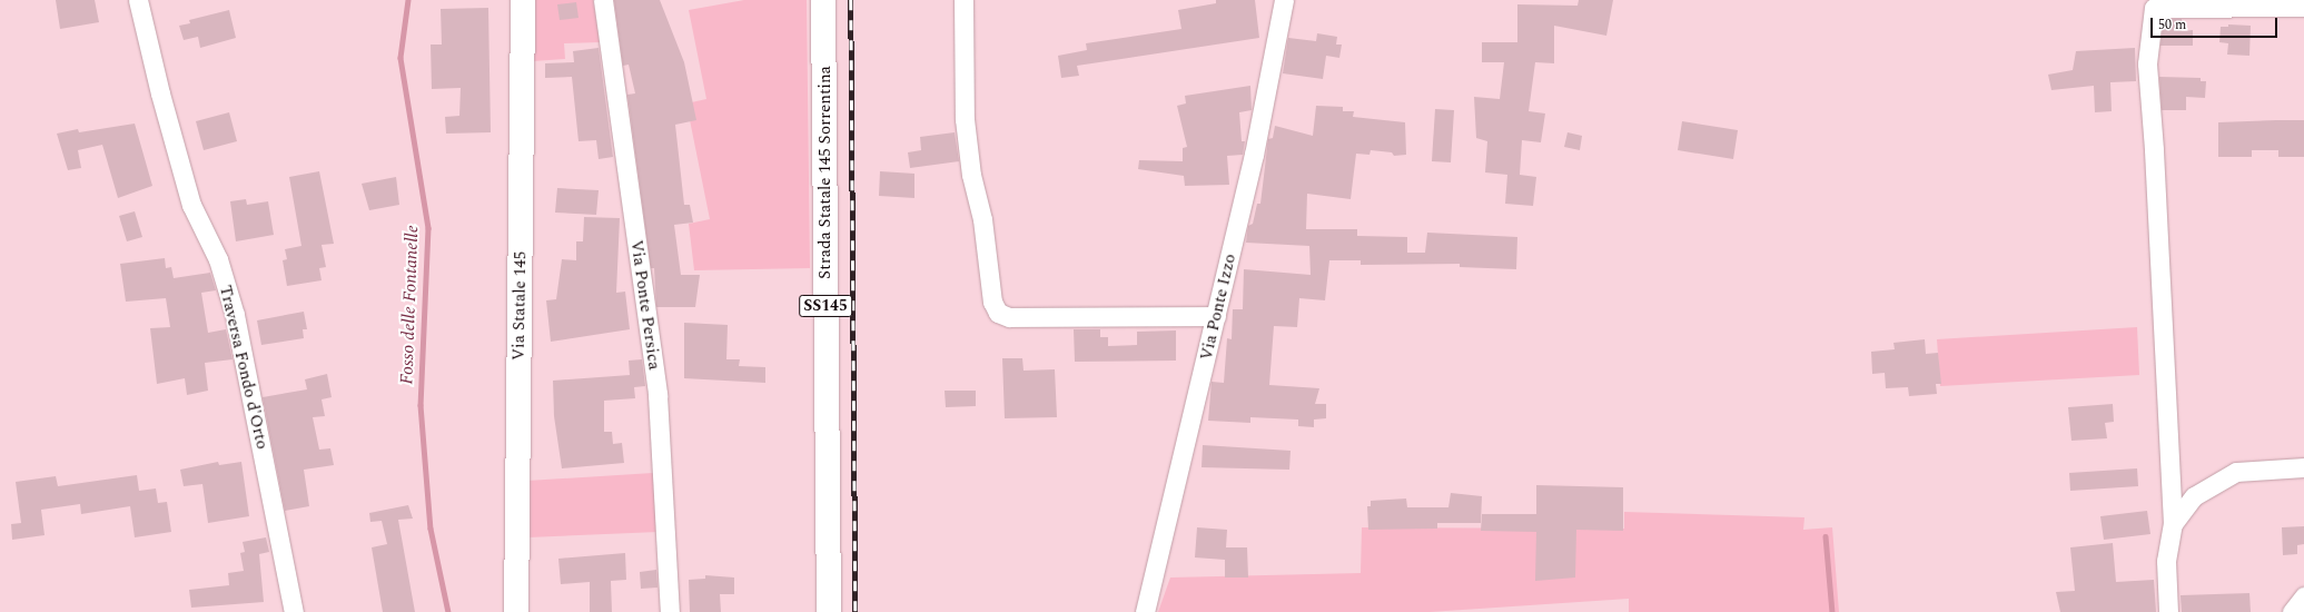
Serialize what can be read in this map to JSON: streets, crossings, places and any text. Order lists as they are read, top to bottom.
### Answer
{
  "streets": {
    "main road": ["Strada Statale 145 Sorrentina", "Via Statale 145", "SS145"],
    "street": ["Via Ponte Persica", "Via Ponte Izzo", "Traversa Fondo d'Orto"]
  },
  "water": ["Fosso delle Fontanelle"],
  "scale_bar": "50 m"
}
